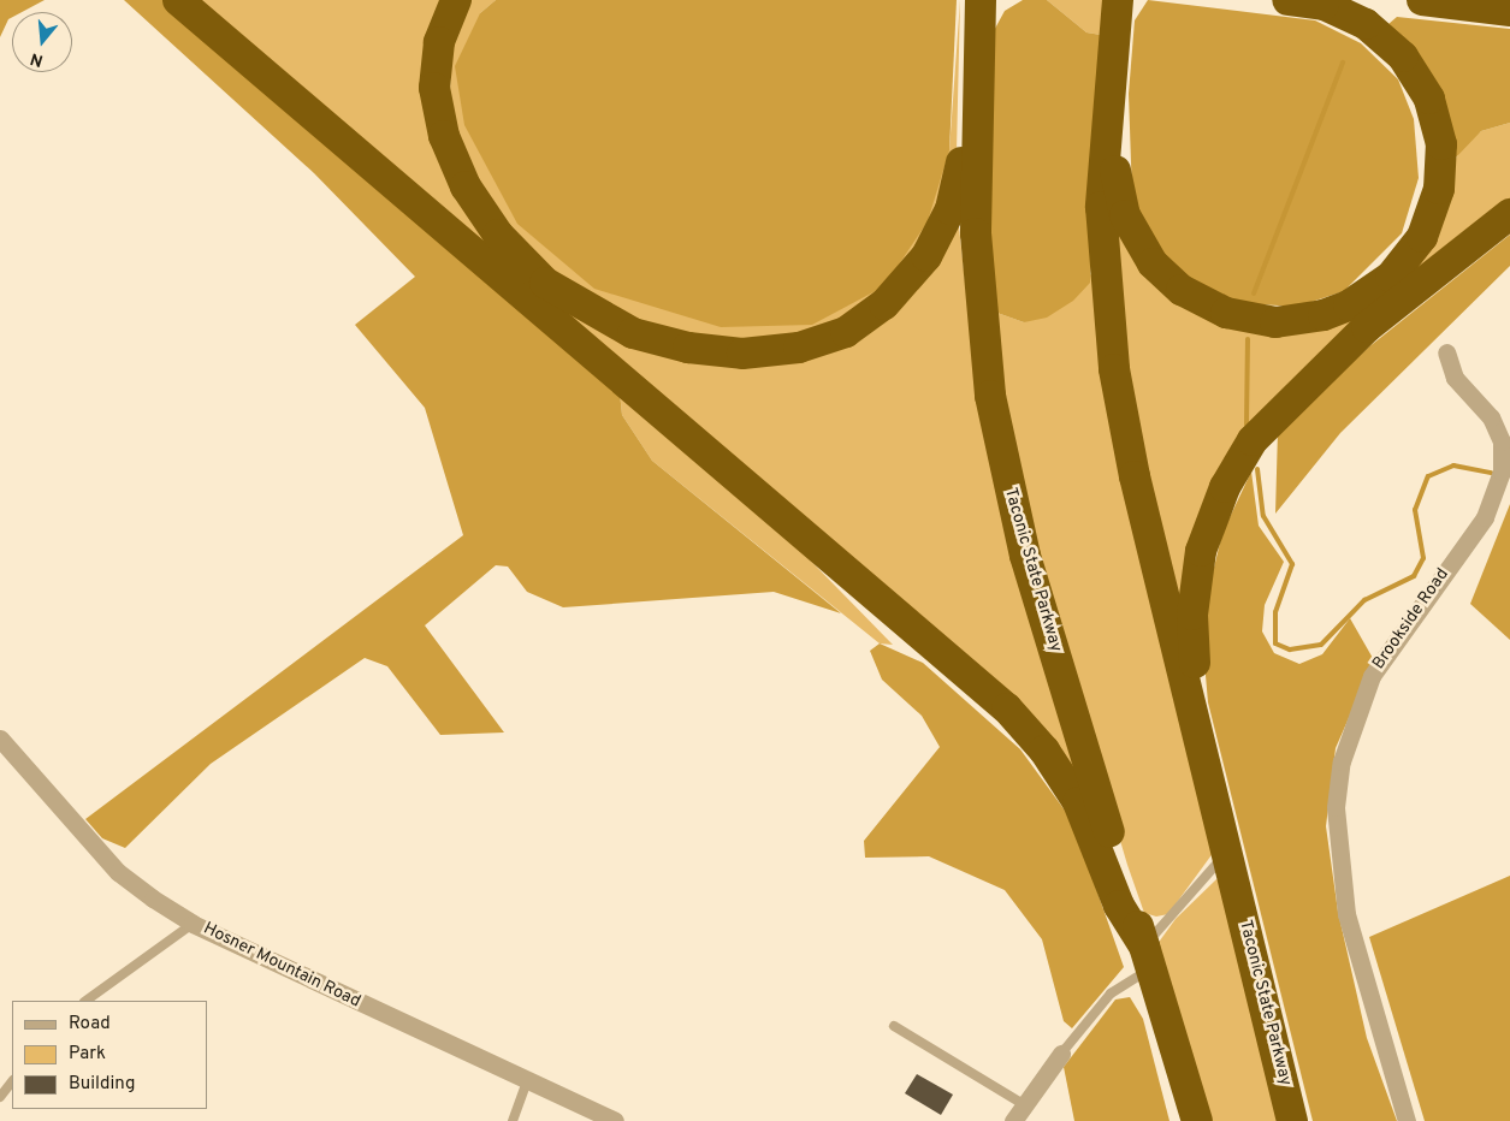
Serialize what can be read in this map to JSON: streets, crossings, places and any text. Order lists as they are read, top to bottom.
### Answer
{
  "streets": {
    "highway": ["Taconic State Parkway"],
    "street": ["Brookside Road", "Hosner Mountain Road"]
  },
  "legend": ["Road", "Park", "Building"],
  "north": "bottom"
}
